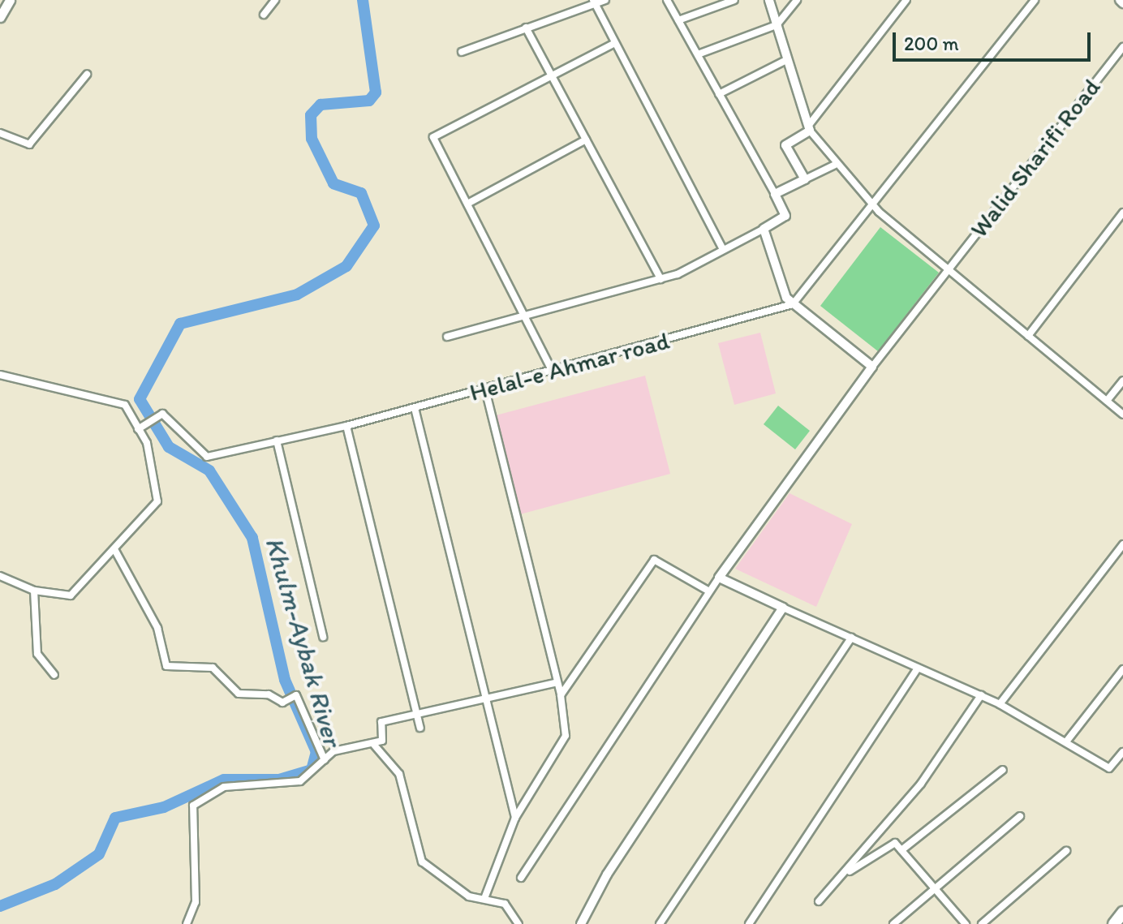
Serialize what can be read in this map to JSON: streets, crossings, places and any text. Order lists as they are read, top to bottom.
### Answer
{
  "streets": {
    "street": ["Walid Sharifi Road", "Helal-e Ahmar road"]
  },
  "water": ["Khulm-Aybak River"],
  "scale_bar": "200 m"
}
